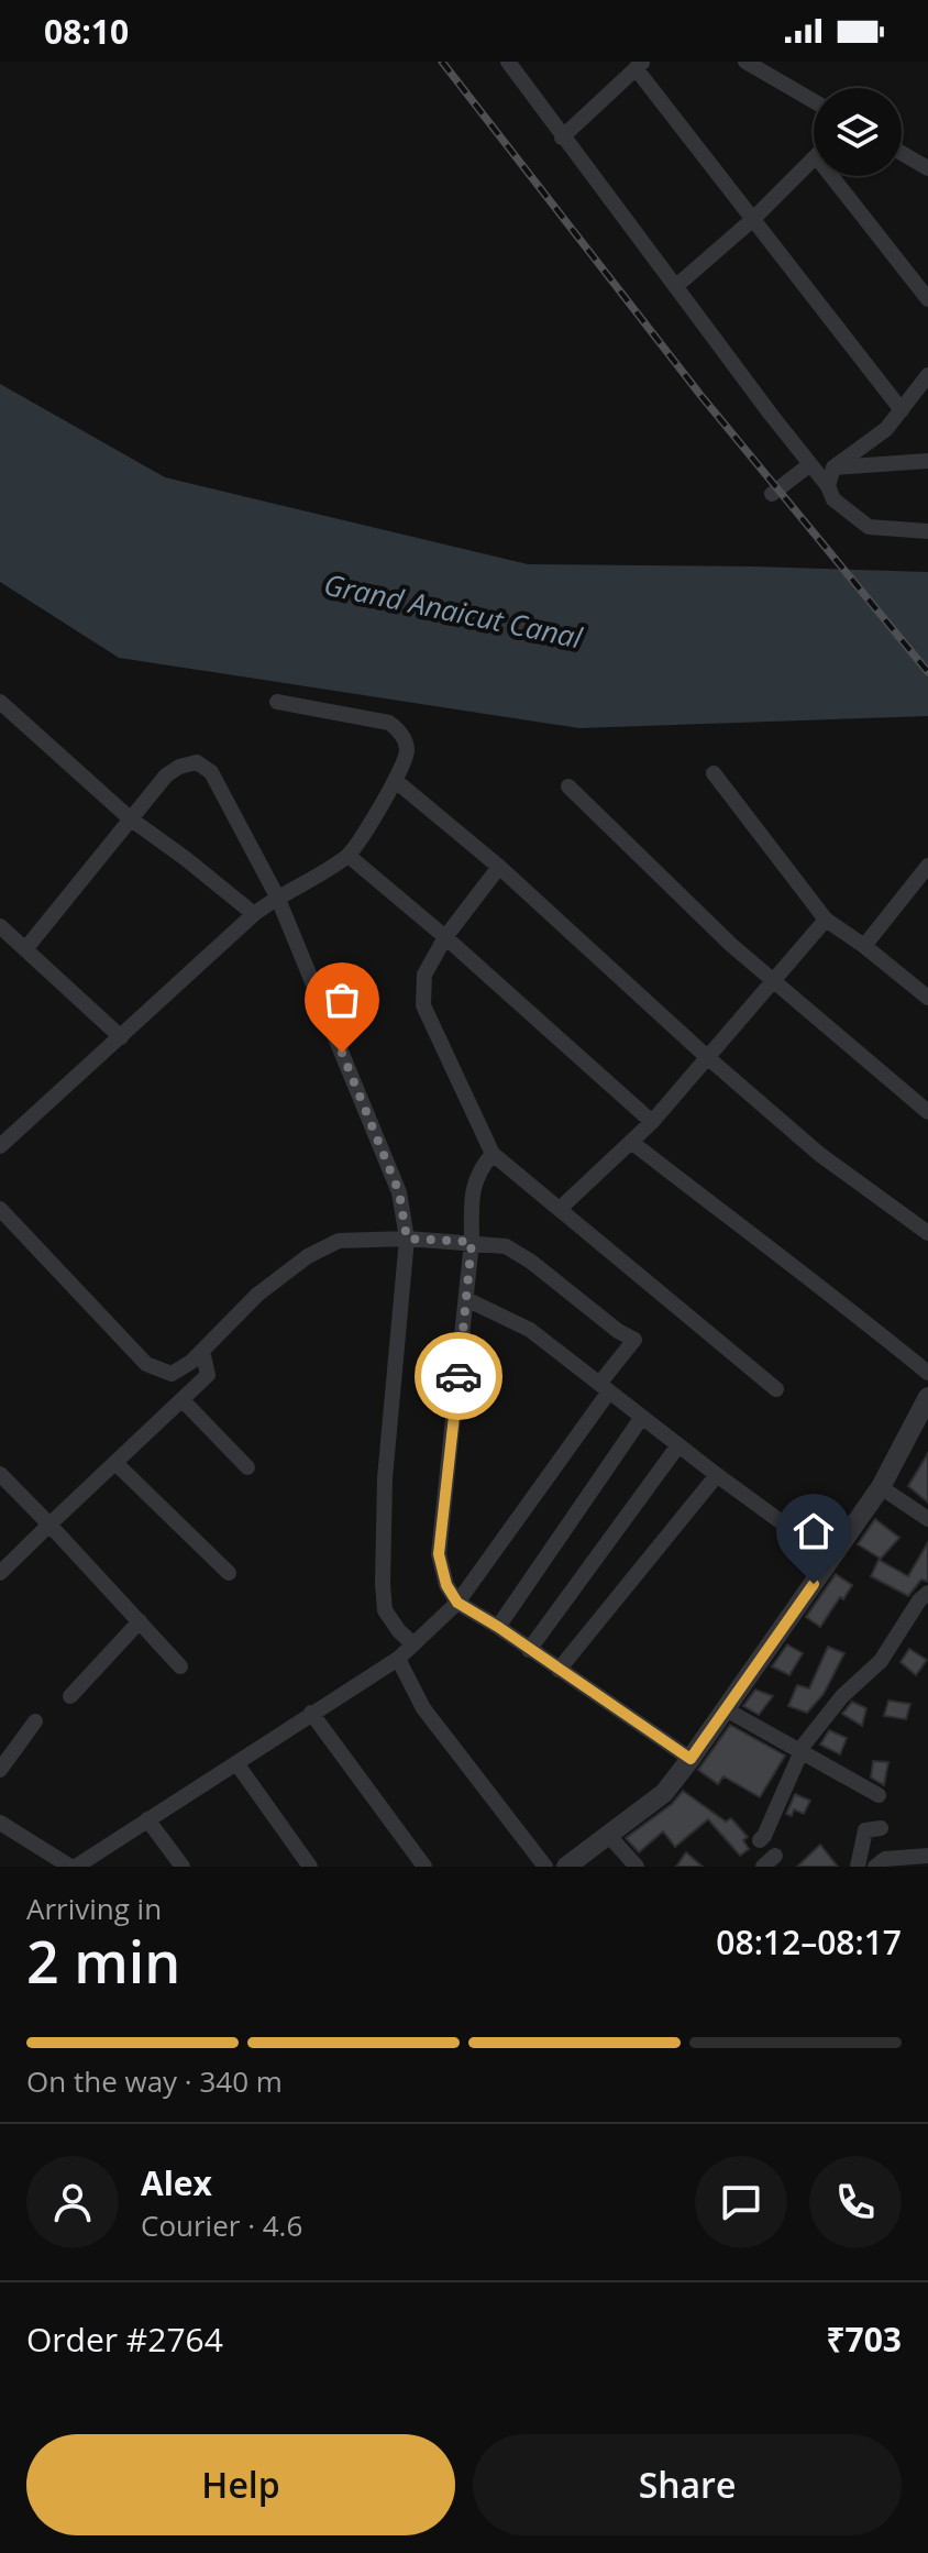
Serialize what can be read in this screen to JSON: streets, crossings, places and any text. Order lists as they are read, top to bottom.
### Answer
{
  "water": ["Grand Anaicut Canal"],
  "page": {
    "status": "08:10",
    "heading": ["2 min", "Arriving in", "08:12–08:17"],
    "panel": [
      "Alex",
      "Courier · 4.6",
      "Order #2764",
      "₹703"
    ],
    "bar": "On the way · 340 m",
    "buttons": ["Help", "Share"]
  }
}
